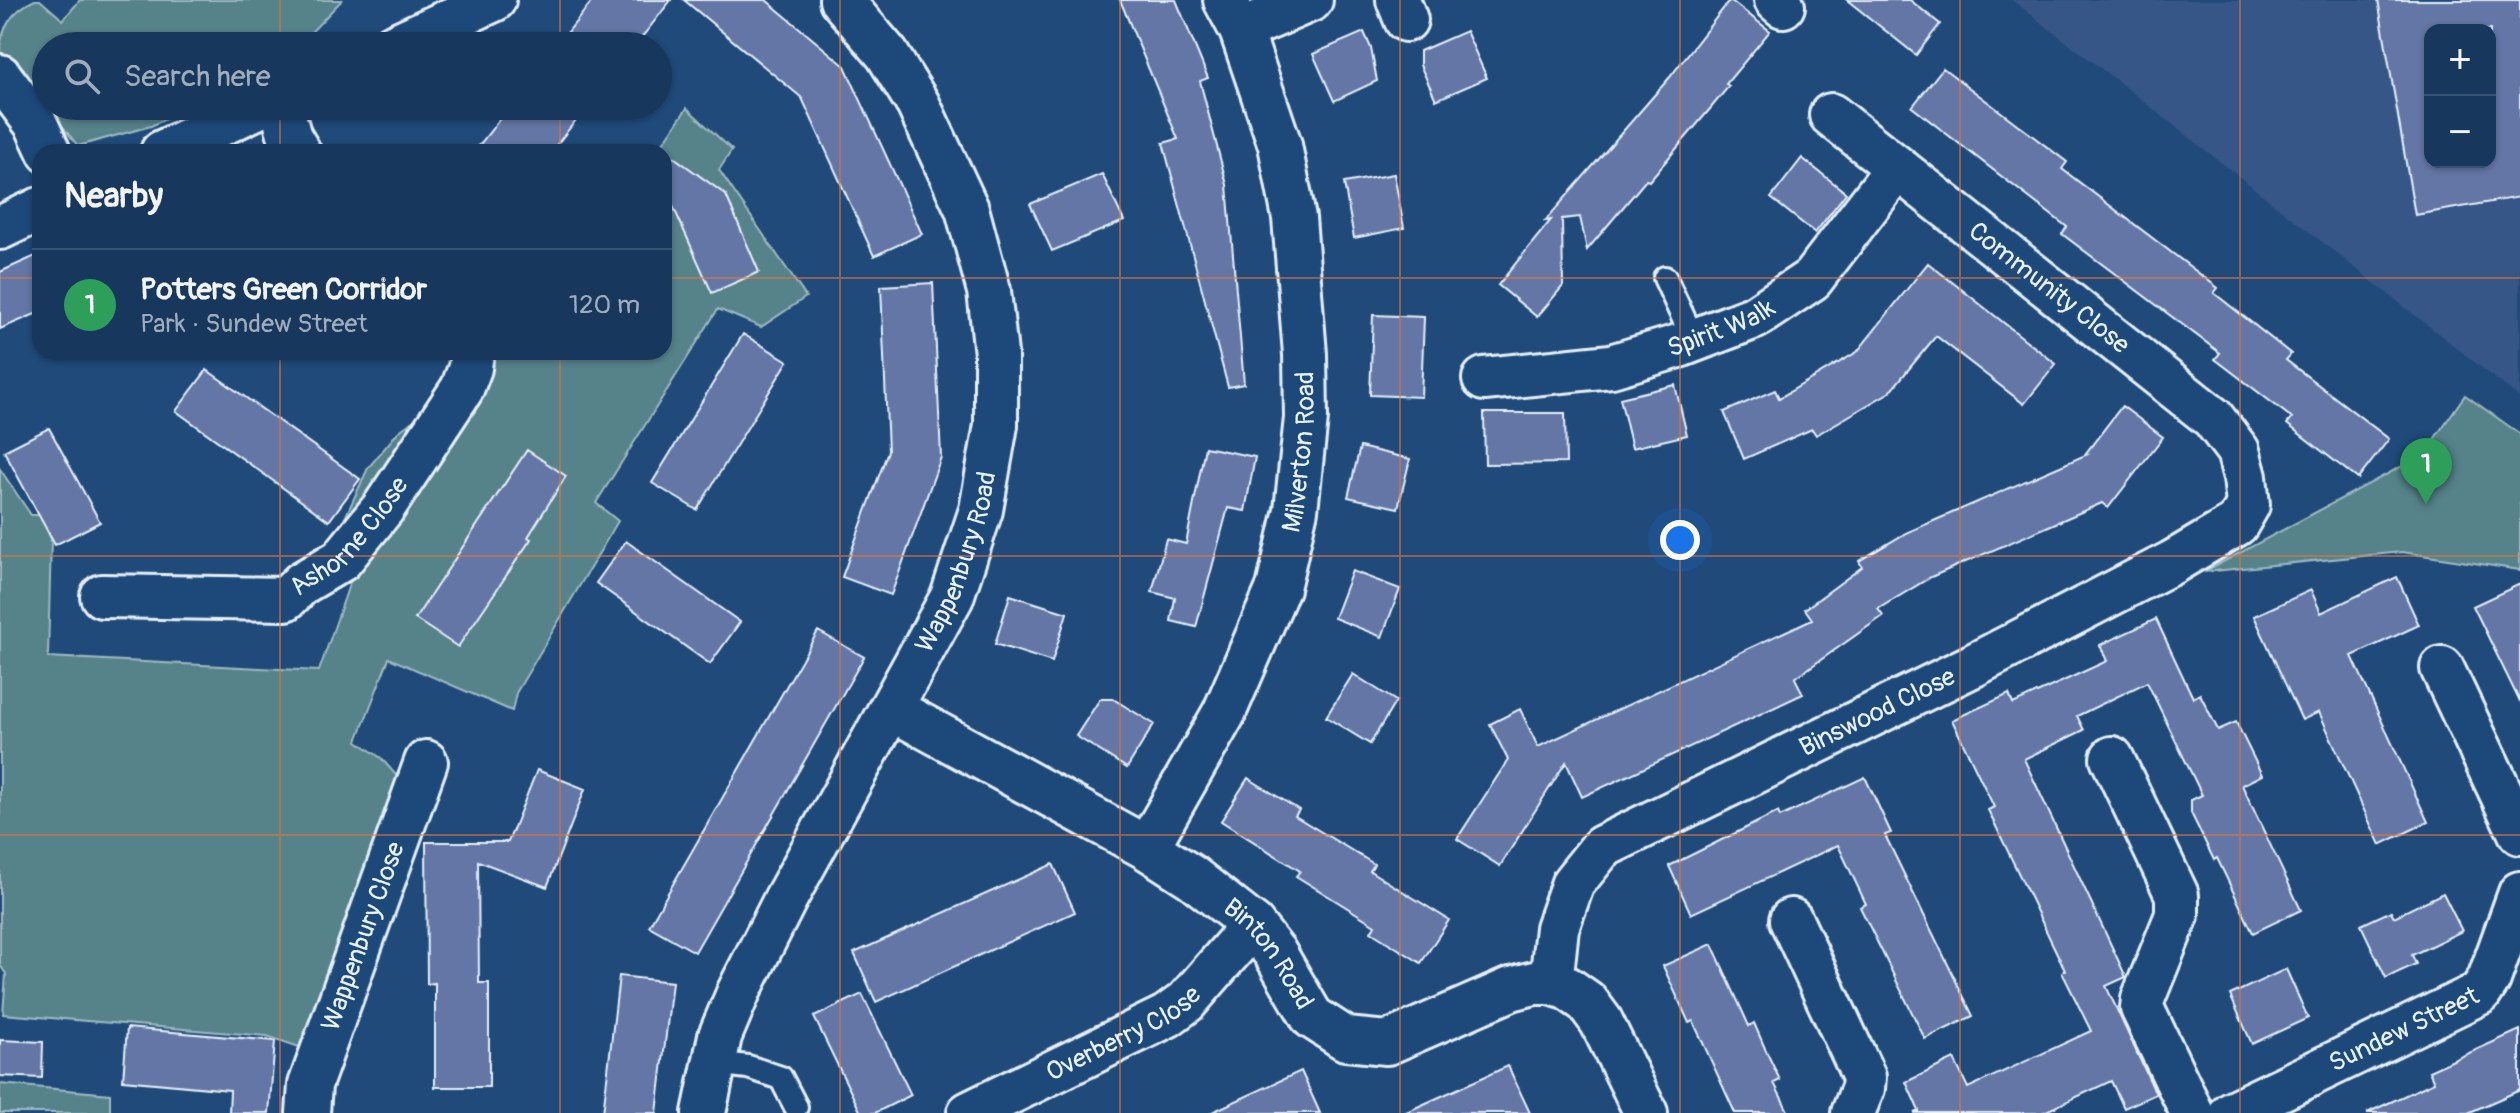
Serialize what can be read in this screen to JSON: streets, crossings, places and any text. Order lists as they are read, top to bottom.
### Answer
{
  "streets": {
    "street": [
      "Community Close",
      "Spirit Walk",
      "Milverton Road",
      "Ashorne Close",
      "Wappenbury Road",
      "Binswood Close",
      "Wappenbury Close",
      "Binton Road",
      "Sundew Street",
      "Overberry Close"
    ]
  },
  "crossings": [
    ["Community Close", "Spirit Walk"],
    ["Community Close", "Binswood Close"],
    ["Milverton Road", "Binton Road"],
    ["Wappenbury Road", "Binton Road"],
    ["Binswood Close", "Binton Road"],
    ["Binton Road", "Overberry Close"]
  ],
  "page": {
    "map_buttons": ["+", "−"],
    "search": "Search here",
    "heading": "Nearby",
    "list": [
      {
        "mark": "1",
        "name": "Potters Green Corridor",
        "note": "Park · Sundew Street",
        "value": "120 m"
      }
    ],
    "pins": "1"
  }
}
